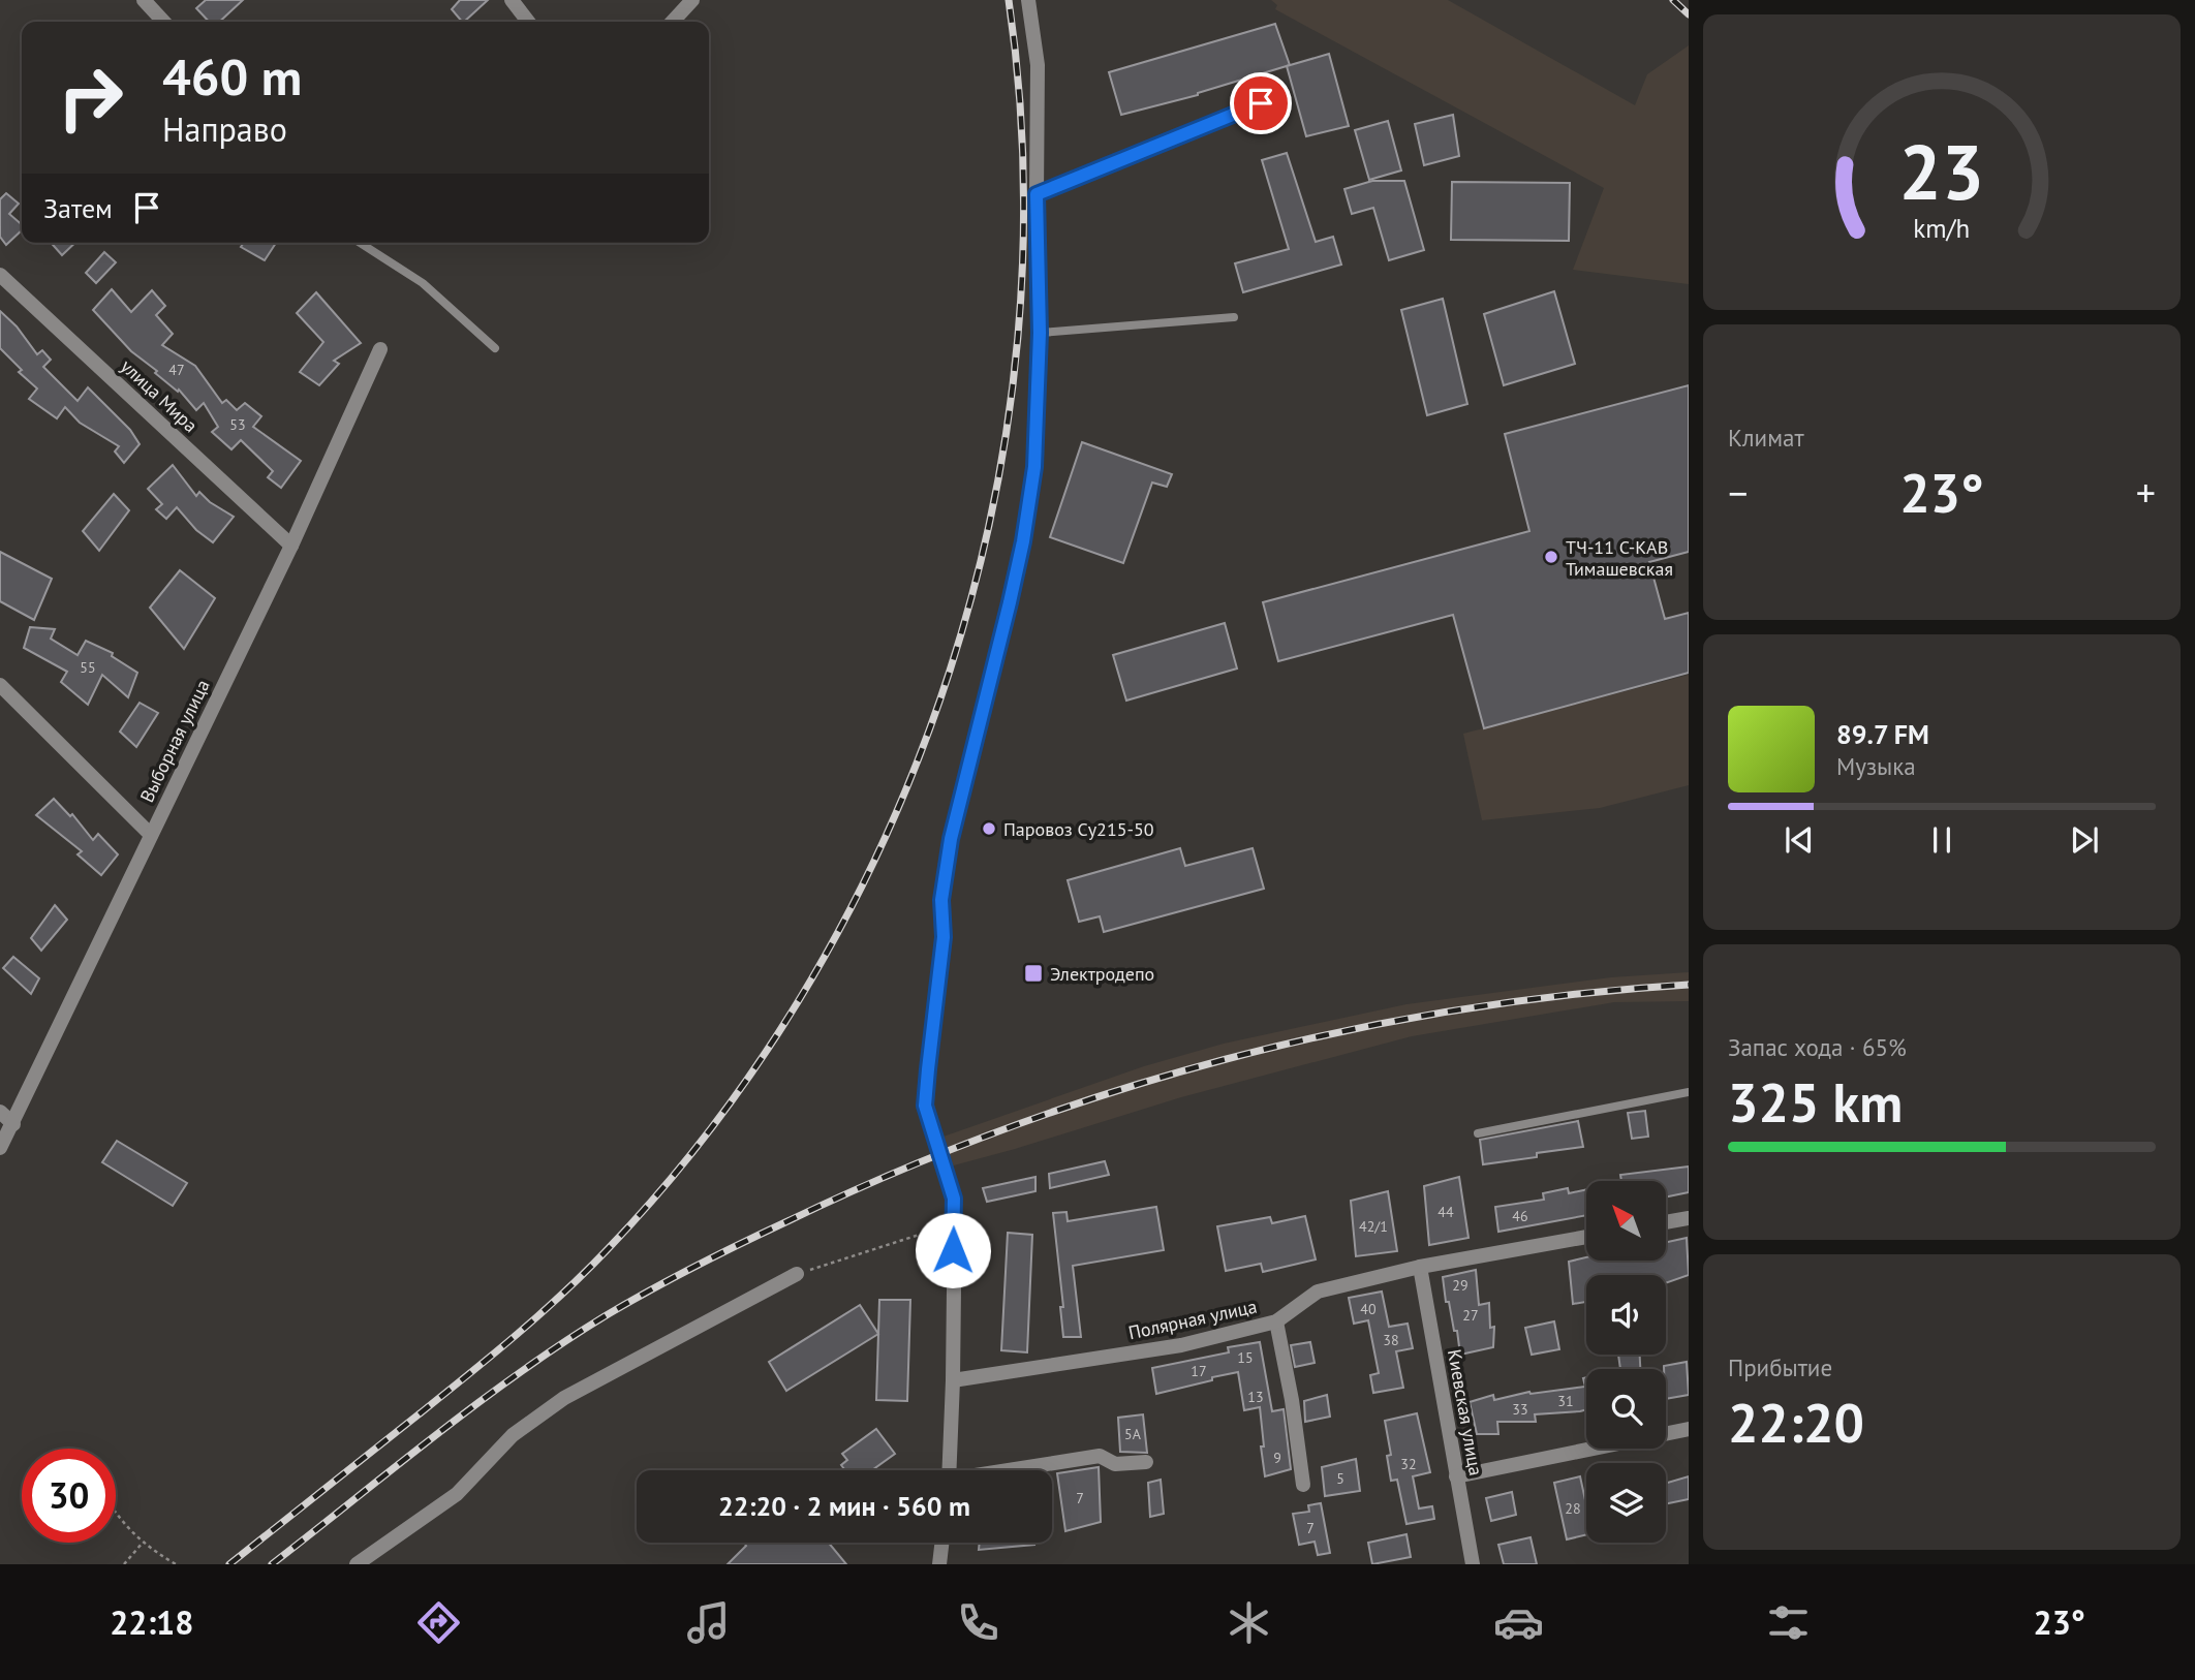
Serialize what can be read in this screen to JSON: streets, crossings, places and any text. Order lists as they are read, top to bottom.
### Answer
{
  "streets": {
    "street": [
      "улица Мира",
      "Выборная улица",
      "Полярная улица",
      "Киевская улица"
    ]
  },
  "crossings": [
    ["улица Мира", "Выборная улица"],
    ["Полярная улица", "Киевская улица"]
  ],
  "places": {
    "other": ["ТЧ-11 С-КАВ Тимашевская", "Паровоз Су215-50"],
    "transit": ["Электродепо"]
  },
  "house_numbers": [
    "47",
    "53",
    "55",
    "44",
    "46",
    "42/1",
    "29",
    "40",
    "27",
    "38",
    "15",
    "17",
    "13",
    "31",
    "33",
    "5А",
    "9",
    "32",
    "5",
    "7",
    "28",
    "7"
  ],
  "north": "top left",
  "page": {
    "turn": ["460 m", "Направо"],
    "then": "Затем",
    "tile": [
      "Климат",
      ["Запас хода · 65%", "325 km"],
      ["Прибытие", "22:20"]
    ],
    "heat": ["−", "23°", "+"],
    "song": ["89.7 FM", "Музыка"],
    "limit": "30",
    "trip": "22:20 · 2 мин · 560 m",
    "tabs": ["22:18", "23°"],
    "gauge": ["23", "km/h"]
  }
}
